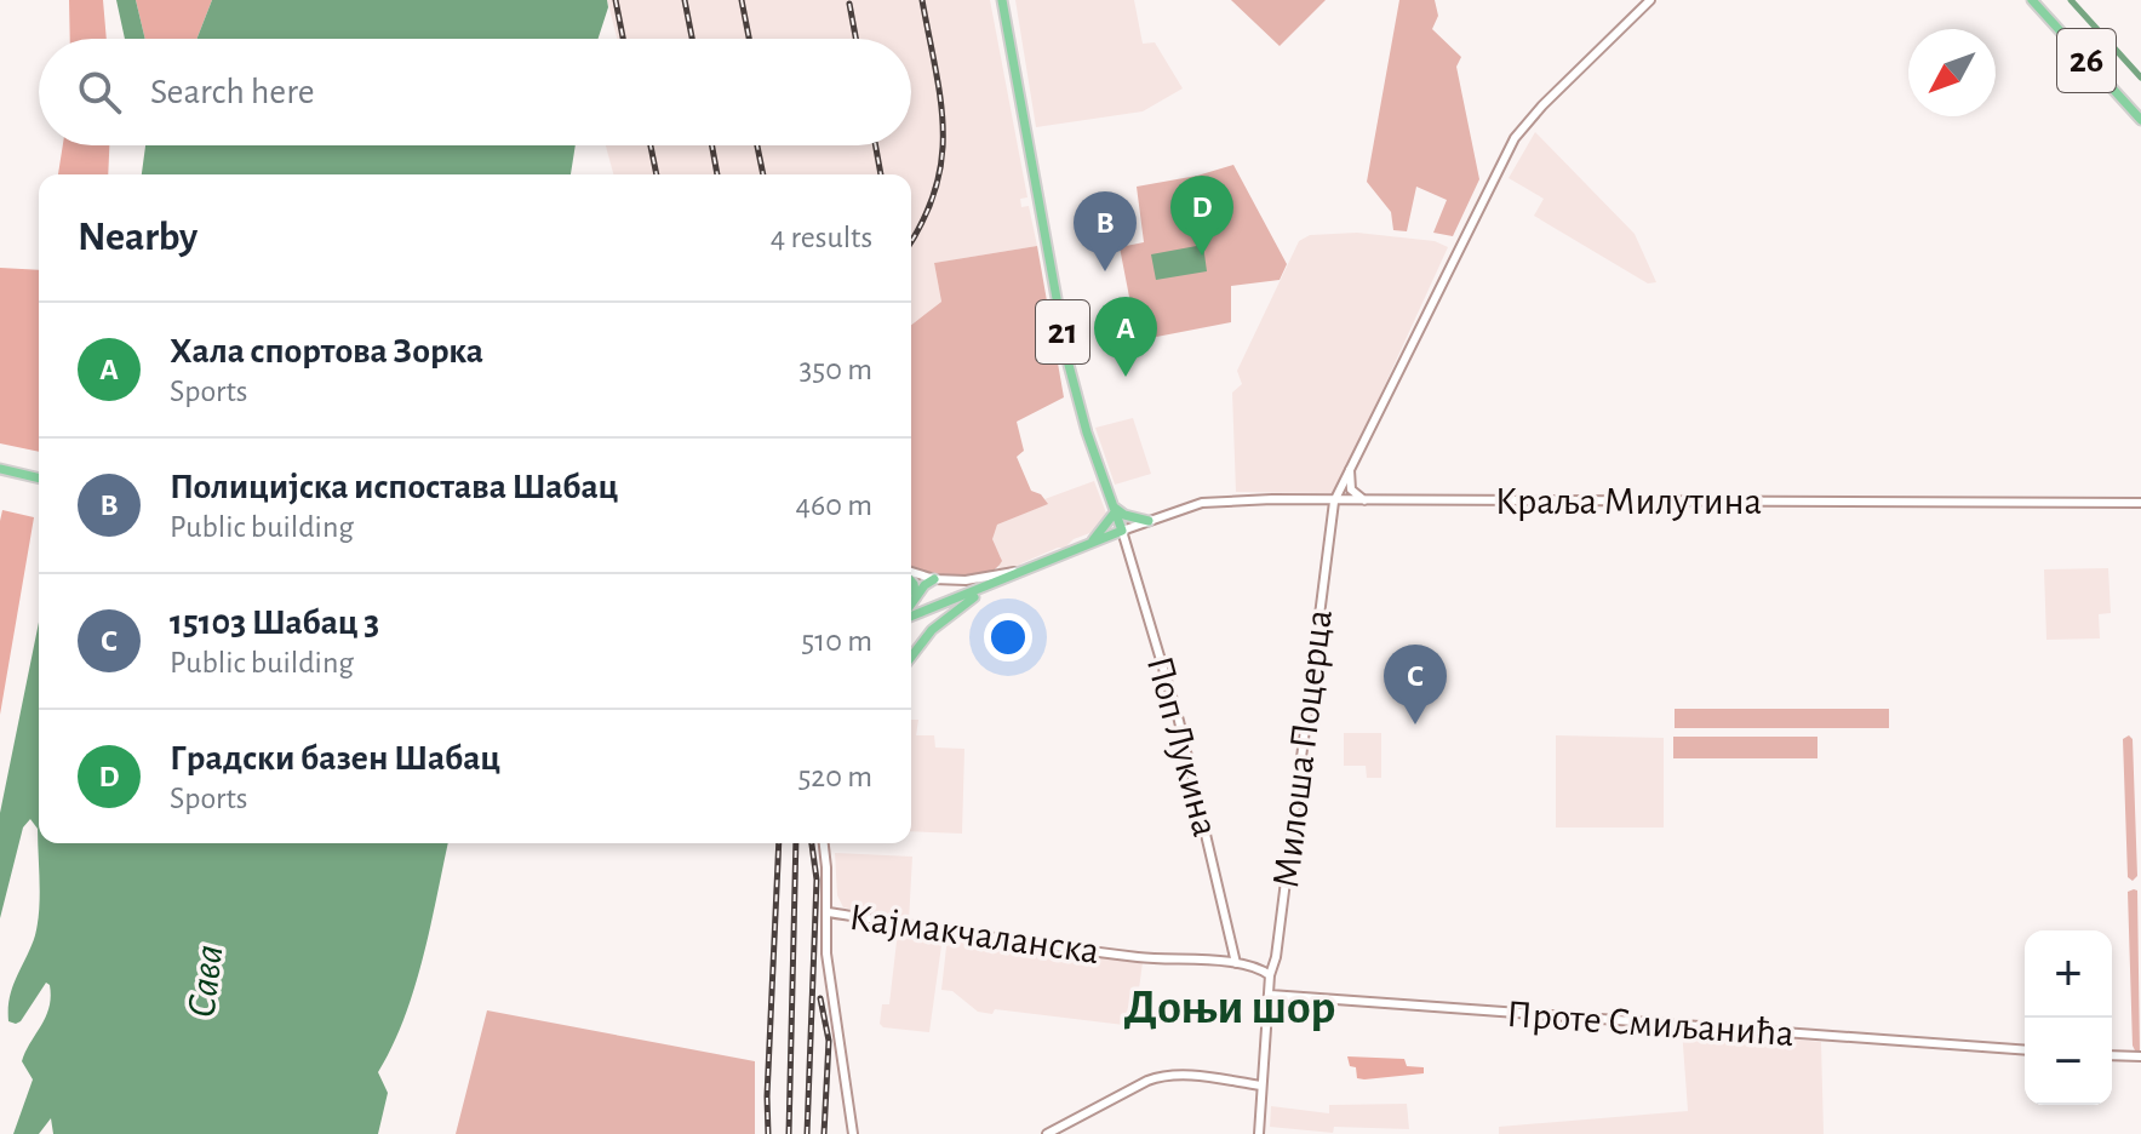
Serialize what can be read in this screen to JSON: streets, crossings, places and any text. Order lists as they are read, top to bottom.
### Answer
{
  "streets": {
    "main road": ["26", "21"],
    "street": [
      "Краља Милутина",
      "Поп Лукина",
      "Милоша Поцерца",
      "Кајмакчаланска",
      "Проте Смиљанића"
    ]
  },
  "crossings": [
    ["21", "Краља Милутина"],
    ["21", "Поп Лукина"],
    ["Краља Милутина", "Поп Лукина"],
    ["Краља Милутина", "Милоша Поцерца"],
    ["Поп Лукина", "Кајмакчаланска"],
    ["Милоша Поцерца", "Кајмакчаланска"],
    ["Милоша Поцерца", "Проте Смиљанића"]
  ],
  "districts": ["Доњи шор"],
  "water": ["Сава"],
  "north": "bottom left",
  "page": {
    "search": "Search here",
    "heading": ["Nearby", "4 results"],
    "pins": [
      "D",
      "B",
      "A",
      "C"
    ],
    "list": [
      {
        "mark": "A",
        "name": "Хала спортова Зорка",
        "note": "Sports",
        "value": "350 m"
      },
      {
        "mark": "B",
        "name": "Полицијска испостава Шабац",
        "note": "Public building",
        "value": "460 m"
      },
      {
        "mark": "C",
        "name": "15103 Шабац 3",
        "note": "Public building",
        "value": "510 m"
      },
      {
        "mark": "D",
        "name": "Градски базен Шабац",
        "note": "Sports",
        "value": "520 m"
      }
    ],
    "map_buttons": ["+", "−"]
  }
}
